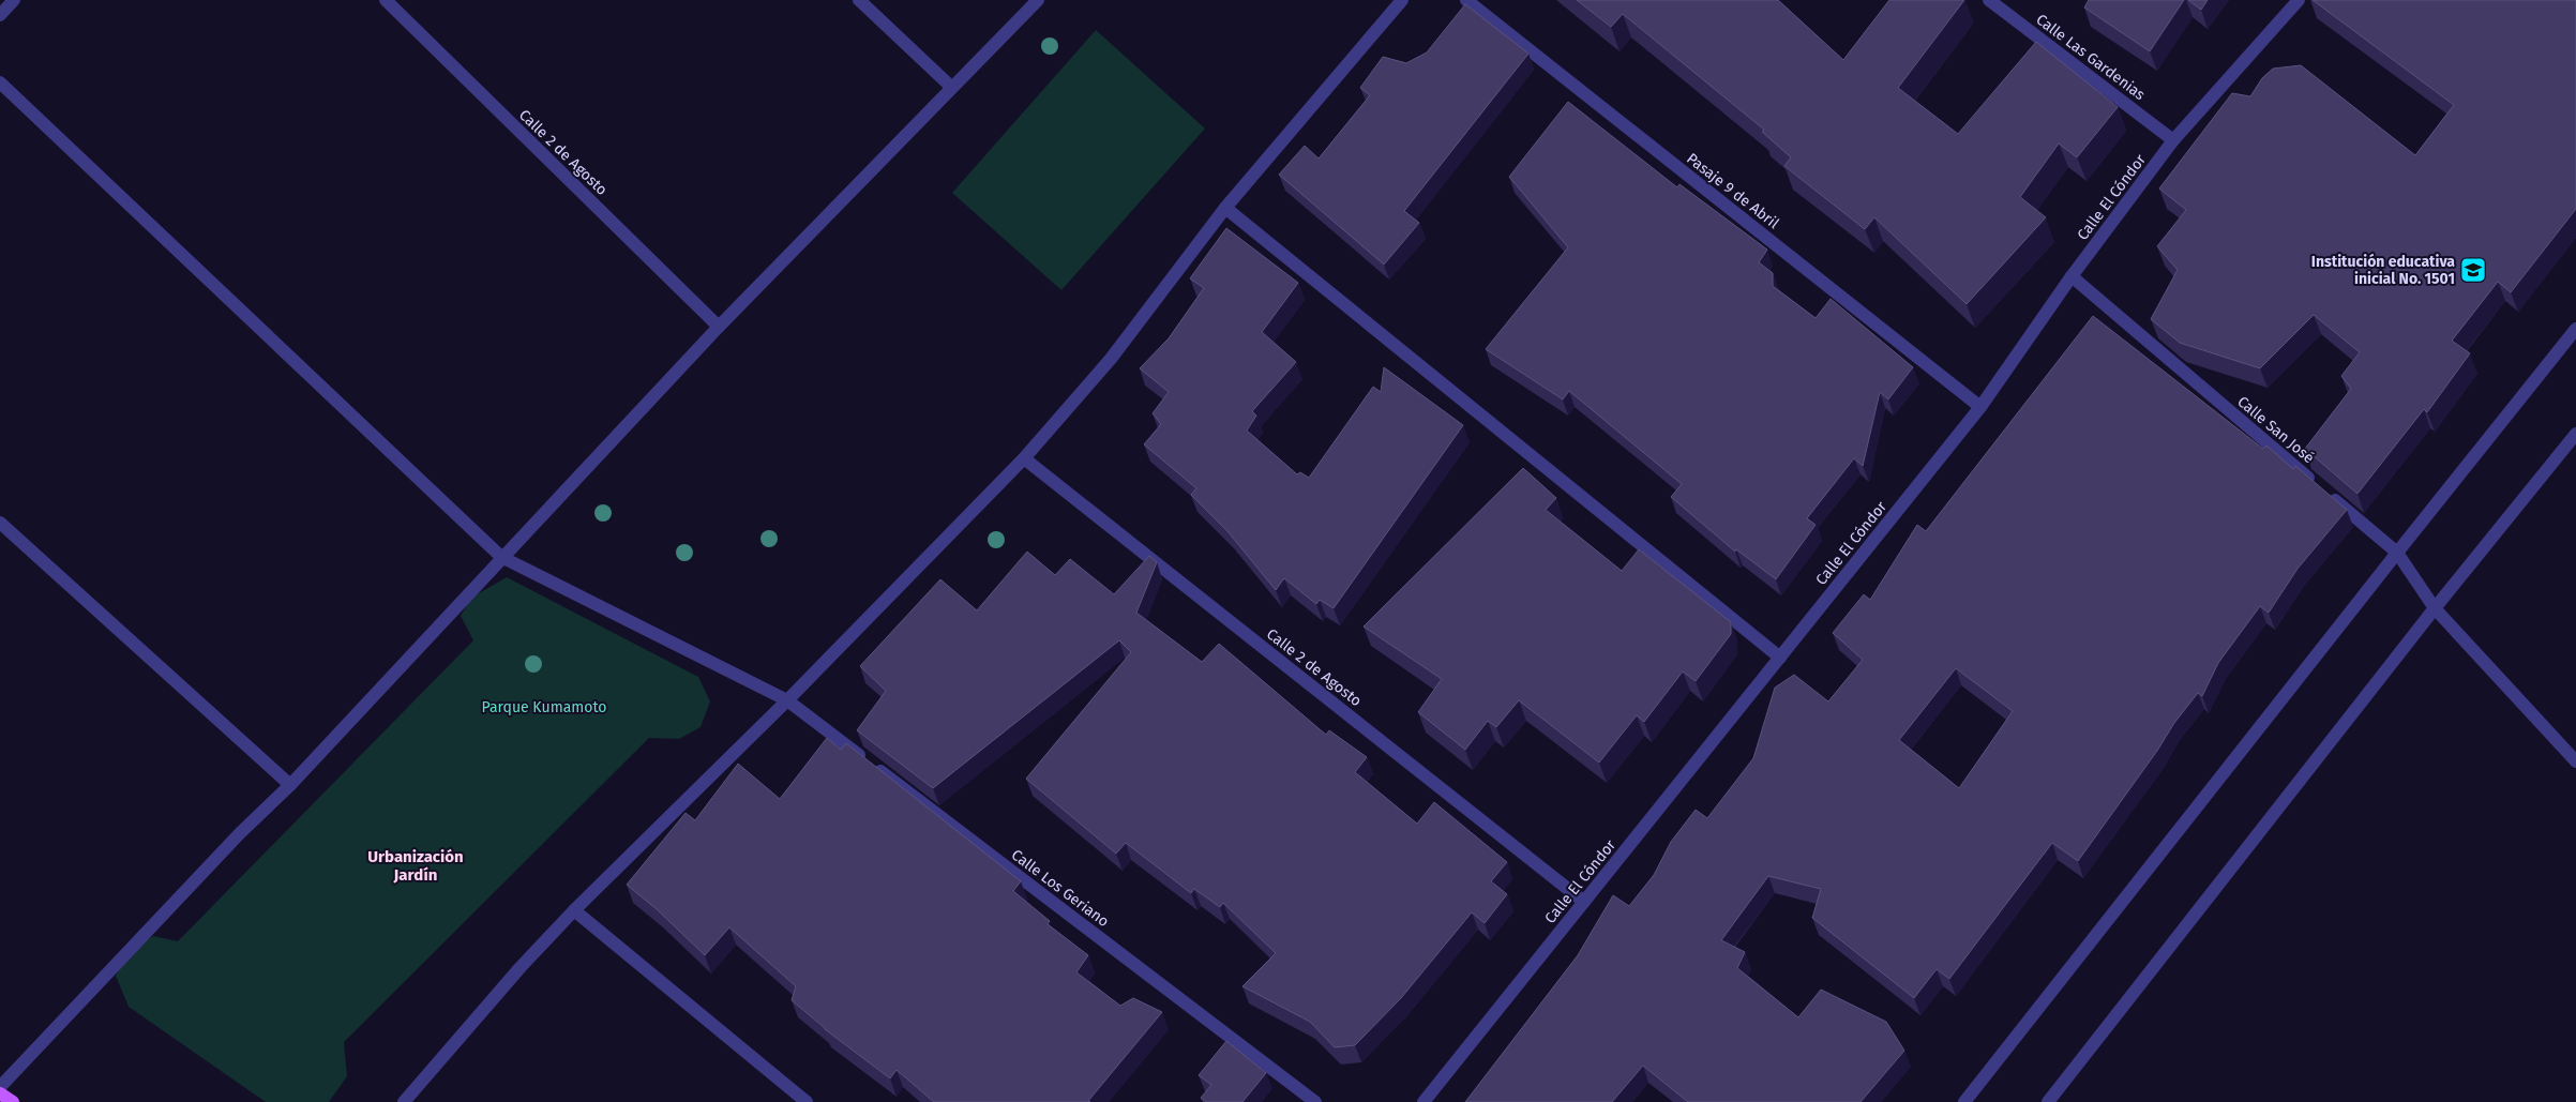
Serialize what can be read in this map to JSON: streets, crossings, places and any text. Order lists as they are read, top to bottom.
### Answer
{
  "streets": {
    "street": [
      "Calle Las Gardenias",
      "Calle 2 de Agosto",
      "Pasaje 9 de Abril",
      "Calle El Cóndor",
      "Calle San José",
      "Calle Los Geriano"
    ]
  },
  "crossings": [
    ["Calle Las Gardenias", "Calle El Cóndor"],
    ["Calle 2 de Agosto", "Calle El Cóndor"],
    ["Pasaje 9 de Abril", "Calle El Cóndor"],
    ["Calle El Cóndor", "Calle San José"]
  ],
  "districts": ["Urbanización Jardín"],
  "parks": ["Parque Kumamoto"],
  "places": {
    "school or university": ["Institución educativa inicial No. 1501"]
  }
}
